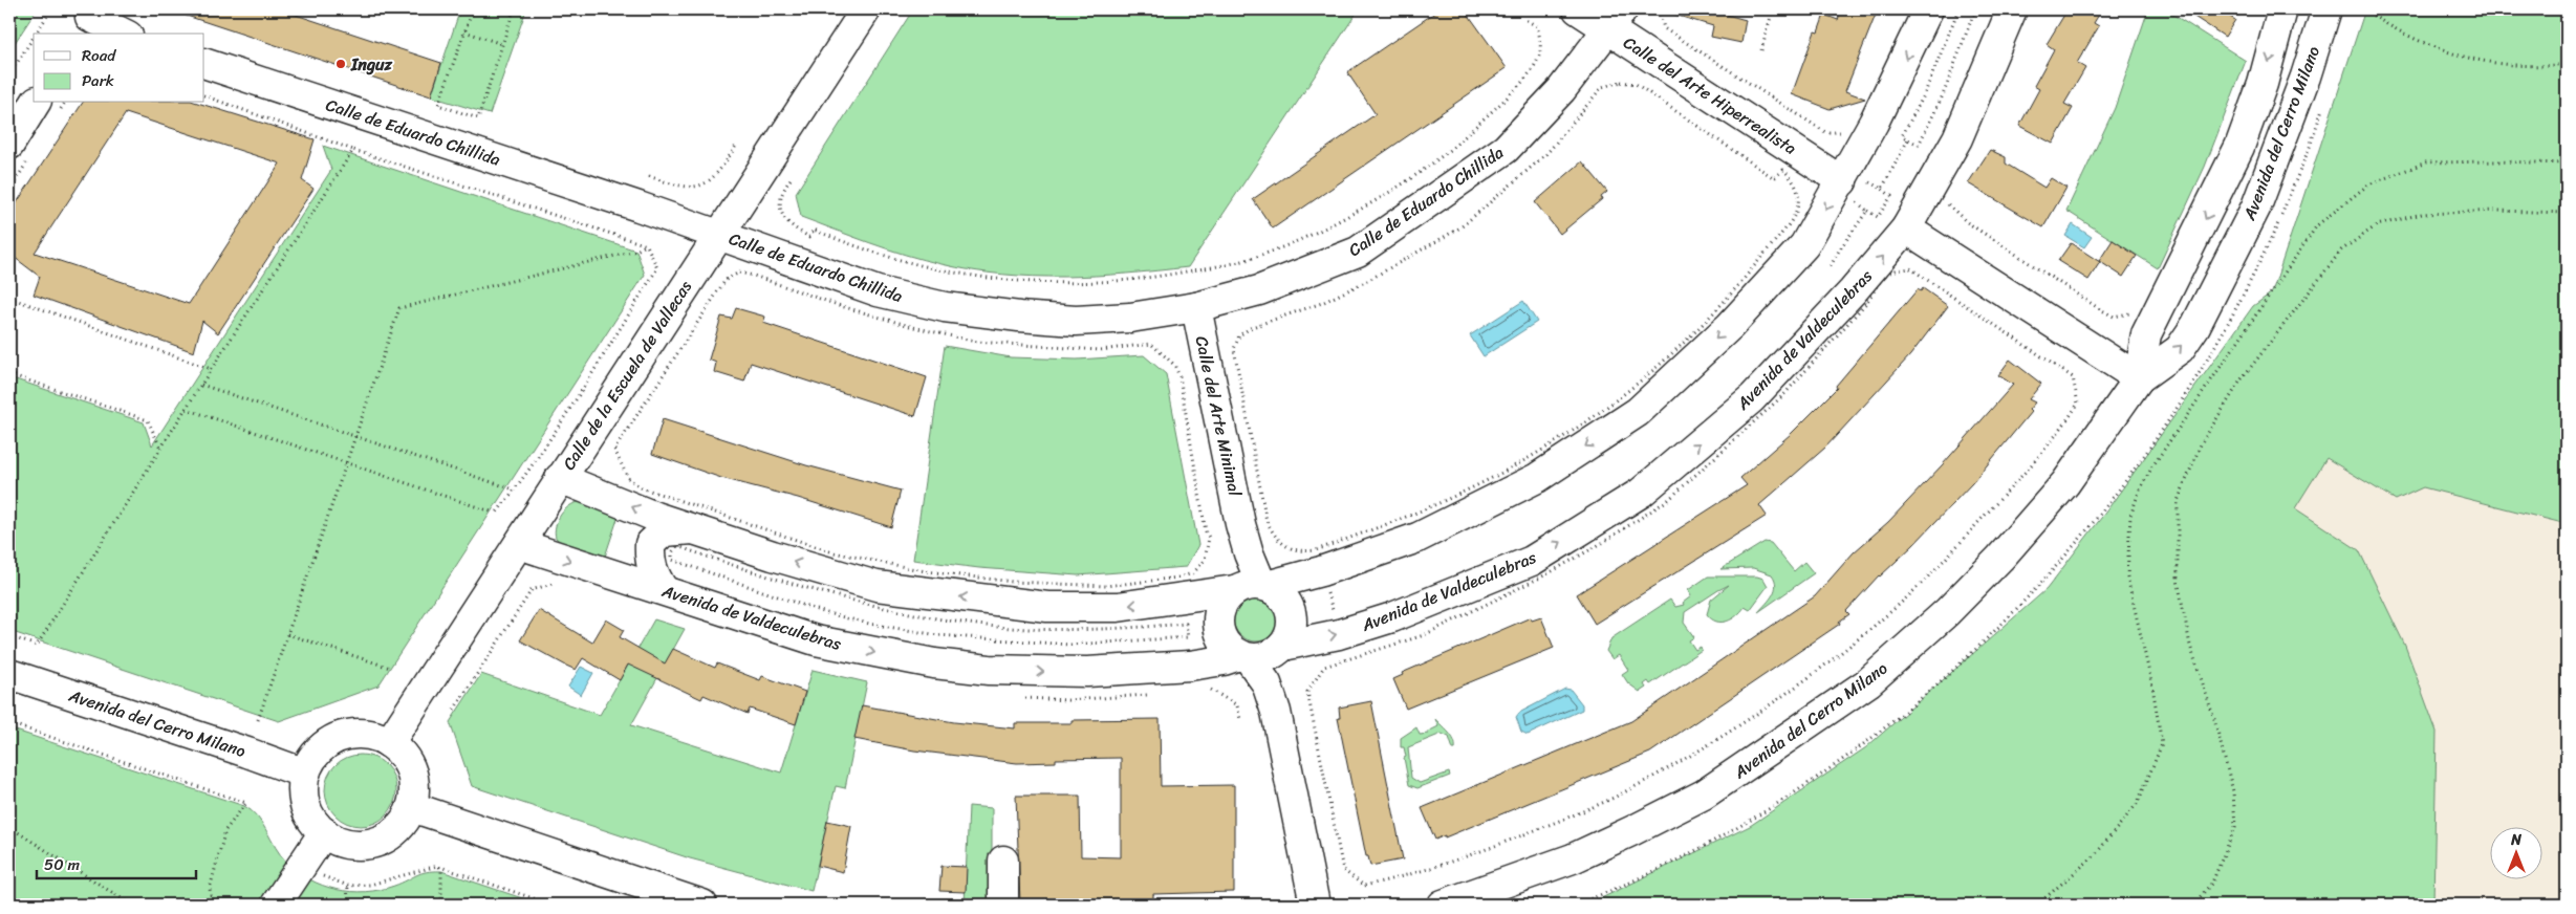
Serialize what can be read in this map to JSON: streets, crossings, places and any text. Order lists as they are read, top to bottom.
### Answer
{
  "streets": {
    "street": [
      "Calle del Arte Hiperrealista",
      "Calle de Eduardo Chillida",
      "Avenida del Cerro Milano",
      "Avenida de Valdeculebras",
      "Calle de la Escuela de Vallecas",
      "Calle del Arte Minimal"
    ]
  },
  "crossings": [
    ["Calle del Arte Hiperrealista", "Calle de Eduardo Chillida"],
    ["Calle de Eduardo Chillida", "Calle de la Escuela de Vallecas"],
    ["Calle de Eduardo Chillida", "Calle del Arte Minimal"],
    ["Avenida del Cerro Milano", "Calle de la Escuela de Vallecas"],
    ["Avenida de Valdeculebras", "Calle de la Escuela de Vallecas"],
    ["Avenida de Valdeculebras", "Calle del Arte Minimal"]
  ],
  "places": ["Inguz"],
  "legend": ["Road", "Park"],
  "scale_bar": "50 m",
  "north": "top"
}
